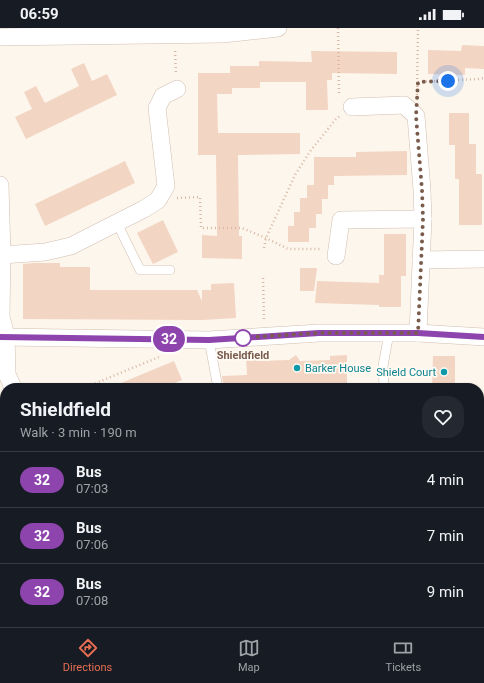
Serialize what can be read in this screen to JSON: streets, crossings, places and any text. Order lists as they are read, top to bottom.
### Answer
{
  "places": ["Shieldfield", "Barker House", "Shield Court"],
  "lines": ["bus line 32"],
  "page": {
    "status": "06:59",
    "on_map": "32",
    "heading": ["Shieldfield", "Walk · 3 min · 190 m"],
    "list": [
      {
        "mark": "32",
        "name": "Bus",
        "note": "07:03",
        "value": "4 min"
      },
      {
        "mark": "32",
        "name": "Bus",
        "note": "07:06",
        "value": "7 min"
      },
      {
        "mark": "32",
        "name": "Bus",
        "note": "07:08",
        "value": "9 min"
      }
    ],
    "tabs": ["Directions", "Map", "Tickets"]
  }
}
